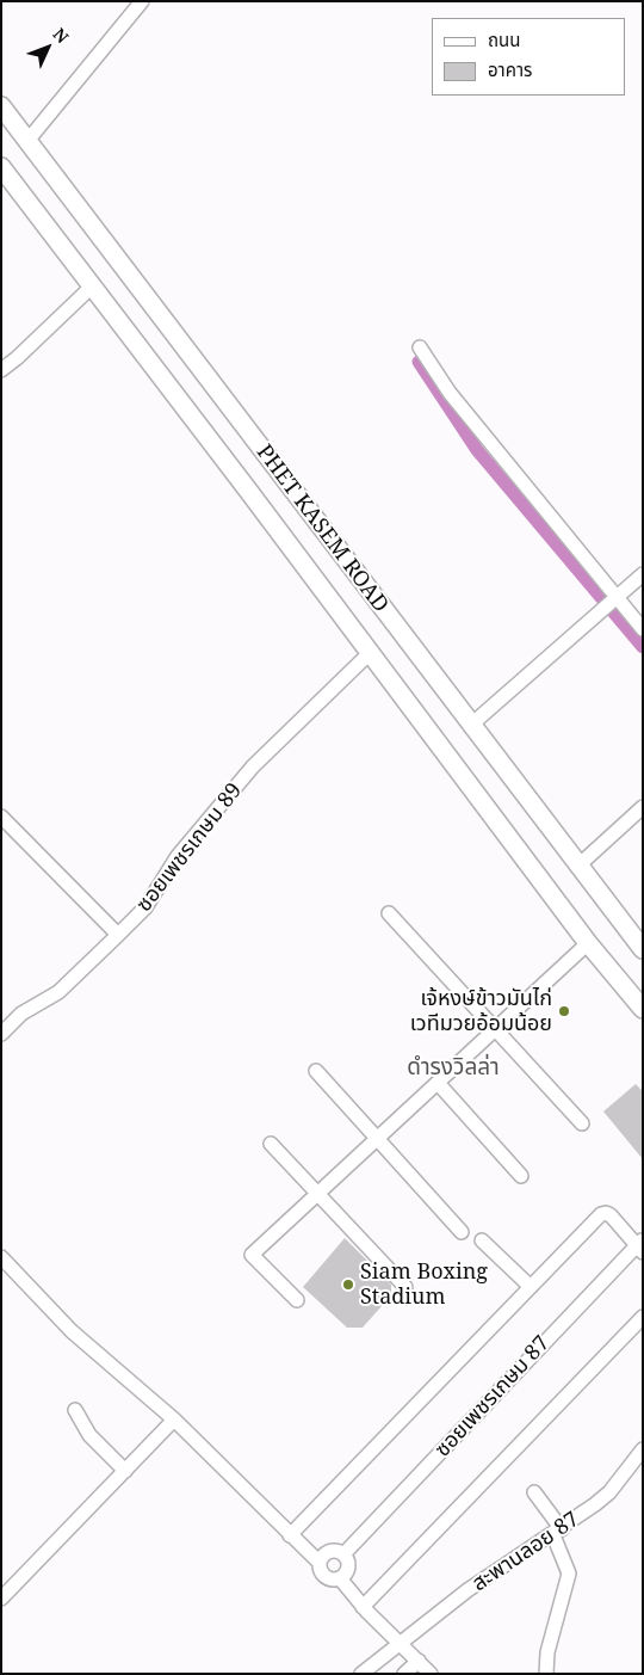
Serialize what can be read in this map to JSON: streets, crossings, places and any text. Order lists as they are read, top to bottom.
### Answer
{
  "streets": {
    "main road": ["PHET KASEM ROAD"],
    "street": ["ซอยเพชรเกษม 89", "ซอยเพชรเกษม 87", "สะพานลอย 87"]
  },
  "crossings": [
    ["PHET KASEM ROAD", "ซอยเพชรเกษม 89"]
  ],
  "districts": ["ดำรงวิลล่า"],
  "places": ["เจ้หงษ์ข้าวมันไก่ เวทีมวยอ้อมน้อย", "Siam Boxing Stadium"],
  "legend": ["ถนน", "อาคาร"],
  "north": "top right"
}
